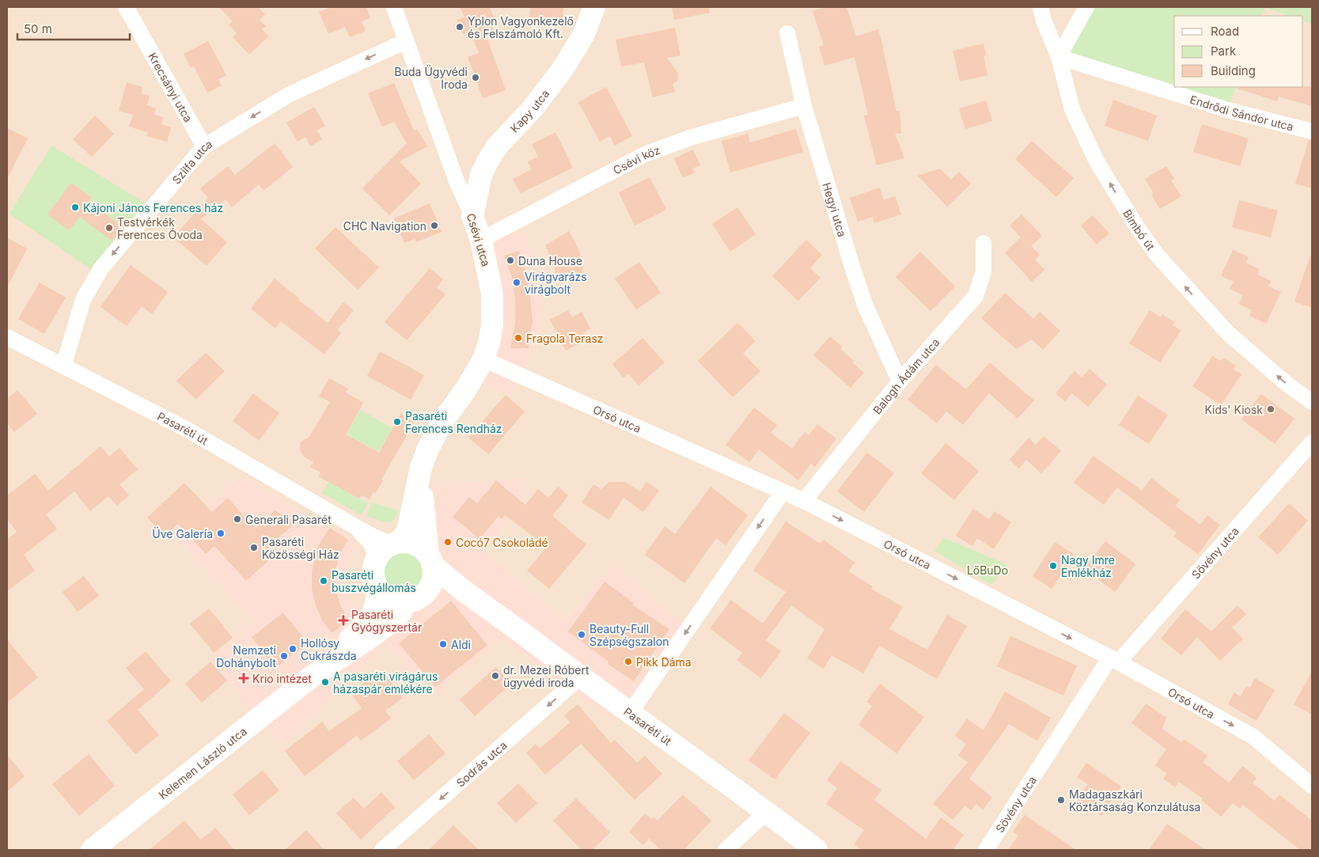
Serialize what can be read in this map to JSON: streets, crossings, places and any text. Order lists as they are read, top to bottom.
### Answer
{
  "streets": {
    "street": [
      "Krecsányi utca",
      "Kapy utca",
      "Endrődi Sándor utca",
      "Csévi köz",
      "Szilfa utca",
      "Hegyi utca",
      "Bimbó út",
      "Csévi utca",
      "Balogh Ádám utca",
      "Orsó utca",
      "Pasaréti út",
      "Sövény utca",
      "Kelemen László utca",
      "Sodrás utca"
    ]
  },
  "crossings": [
    ["Krecsányi utca", "Szilfa utca"],
    ["Kapy utca", "Csévi utca"],
    ["Endrődi Sándor utca", "Bimbó út"],
    ["Csévi köz", "Hegyi utca"],
    ["Csévi köz", "Csévi utca"],
    ["Szilfa utca", "Csévi utca"],
    ["Szilfa utca", "Pasaréti út"],
    ["Hegyi utca", "Balogh Ádám utca"],
    ["Csévi utca", "Orsó utca"],
    ["Csévi utca", "Pasaréti út"],
    ["Csévi utca", "Kelemen László utca"],
    ["Balogh Ádám utca", "Orsó utca"],
    ["Orsó utca", "Sövény utca"],
    ["Pasaréti út", "Kelemen László utca"],
    ["Pasaréti út", "Sodrás utca"]
  ],
  "one_way": [
    "Szilfa utca",
    "Bimbó út",
    "Orsó utca",
    "Sodrás utca"
  ],
  "parks": ["LőBuDo"],
  "places": {
    "other": [
      "Yplon Vagyonkezelő és Felszámoló Kft.",
      "Buda Ügyvédi Iroda",
      "Kájoni János Ferences ház",
      "CHC Navigation",
      "Testvérkék Ferences Óvoda",
      "Duna House",
      "Virágvarázs virágbolt",
      "Fragola Terasz",
      "Kids' Kiosk",
      "Pasaréti Ferences Rendház",
      "Generali Pasarét",
      "Üve Galería",
      "Cocó7 Csokoládé",
      "Pasaréti Közösségi Ház",
      "Nagy Imre Emlékház",
      "Pasaréti buszvégállomás",
      "Beauty-Full Szépségszalon",
      "Aldi",
      "Hollósy Cukrászda",
      "Nemzeti Dohánybolt",
      "Pikk Dáma",
      "dr. Mezei Róbert ügyvédi iroda",
      "A pasaréti virágárus házaspár emlékére",
      "Madagaszkári Köztársaság Konzulátusa"
    ],
    "health": ["Pasaréti Gyógyszertár", "Krio intézet"]
  },
  "legend": ["Road", "Park", "Building"],
  "scale_bar": "50 m"
}
